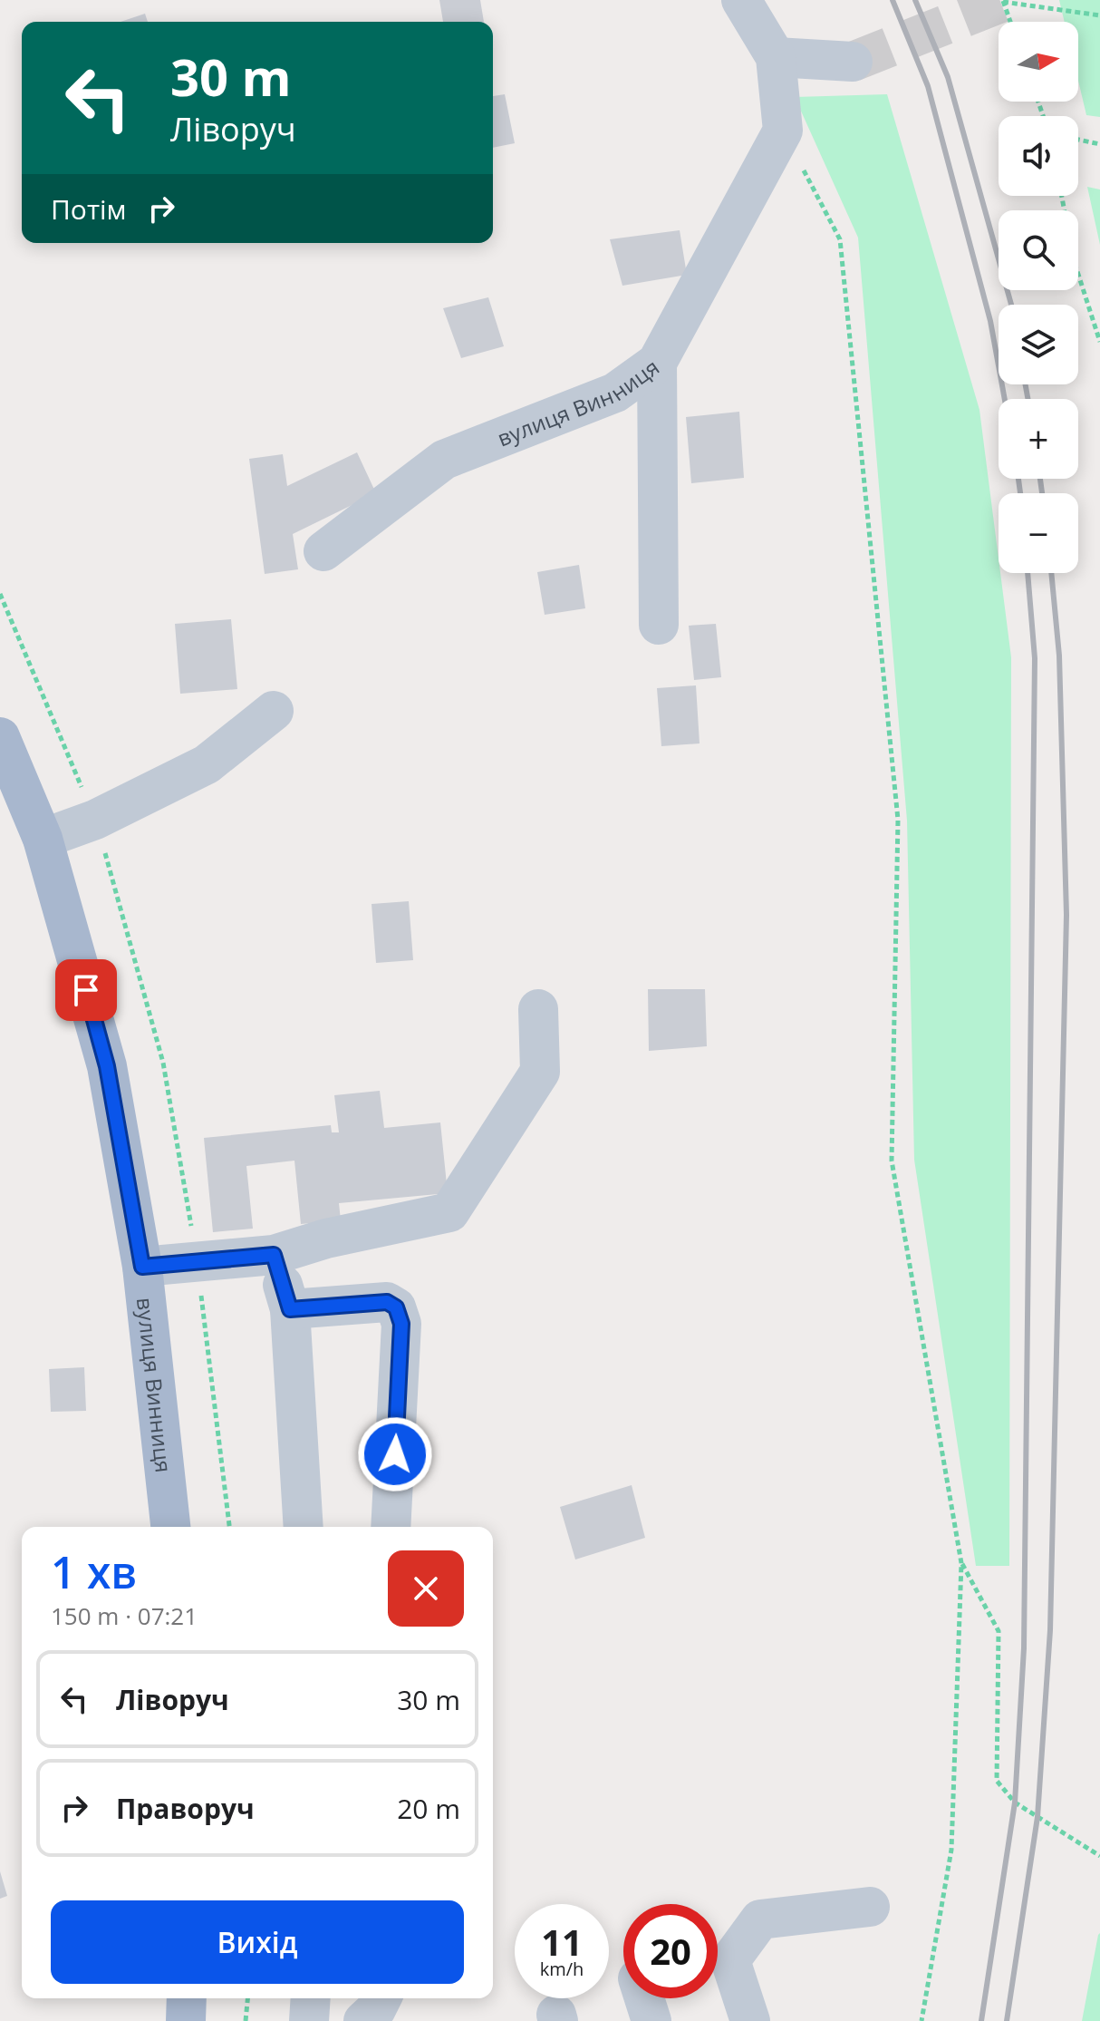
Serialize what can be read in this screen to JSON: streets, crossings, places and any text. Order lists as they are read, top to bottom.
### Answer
{
  "streets": {
    "main road": ["вулиця Винниця"]
  },
  "north": "right",
  "page": {
    "map_buttons": ["+", "−"],
    "turn": ["30 m", "Ліворуч"],
    "then": "Потім",
    "heading": ["1 хв", "150 m · 07:21"],
    "list": [
      {
        "name": "Ліворуч",
        "value": "30 m"
      },
      {
        "name": "Праворуч",
        "value": "20 m"
      }
    ],
    "buttons": "Вихід",
    "speed": "11 km/h",
    "limit": "20"
  }
}
